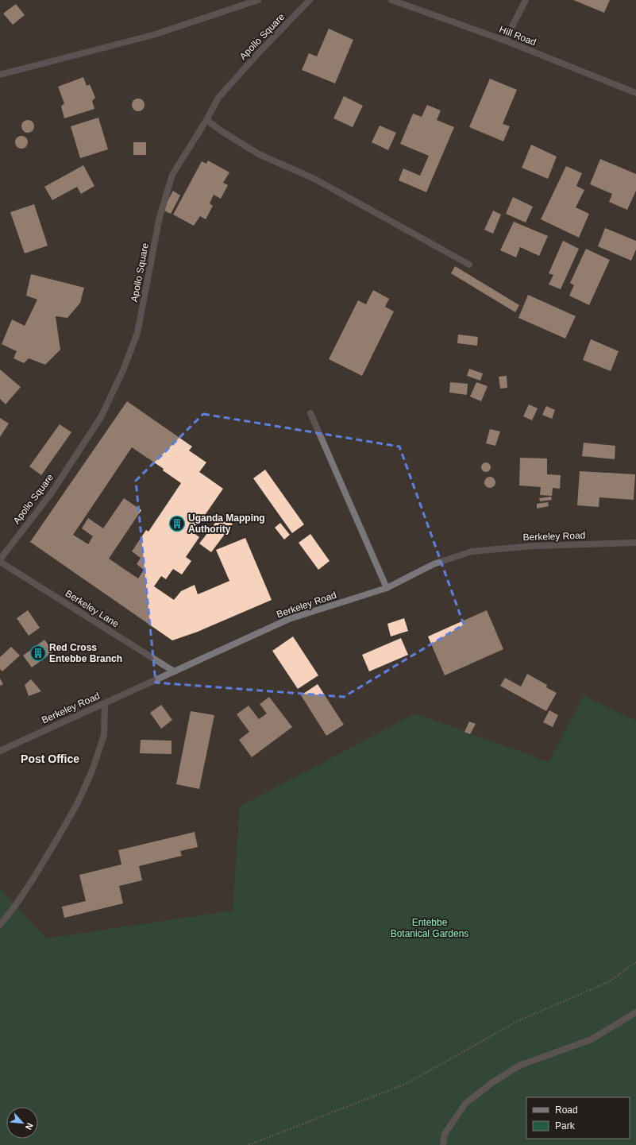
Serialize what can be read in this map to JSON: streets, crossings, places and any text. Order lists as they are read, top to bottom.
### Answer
{
  "streets": {
    "street": [
      "Hill Road",
      "Apollo Square",
      "Berkeley Road",
      "Berkeley Lane"
    ]
  },
  "crossings": [
    ["Apollo Square", "Berkeley Lane"],
    ["Berkeley Road", "Berkeley Lane"]
  ],
  "districts": ["Post Office"],
  "parks": ["Entebbe Botanical Gardens"],
  "places": {
    "building": ["Uganda Mapping Authority", "Red Cross Entebbe Branch"]
  },
  "legend": ["Road", "Park"],
  "north": "bottom right"
}
